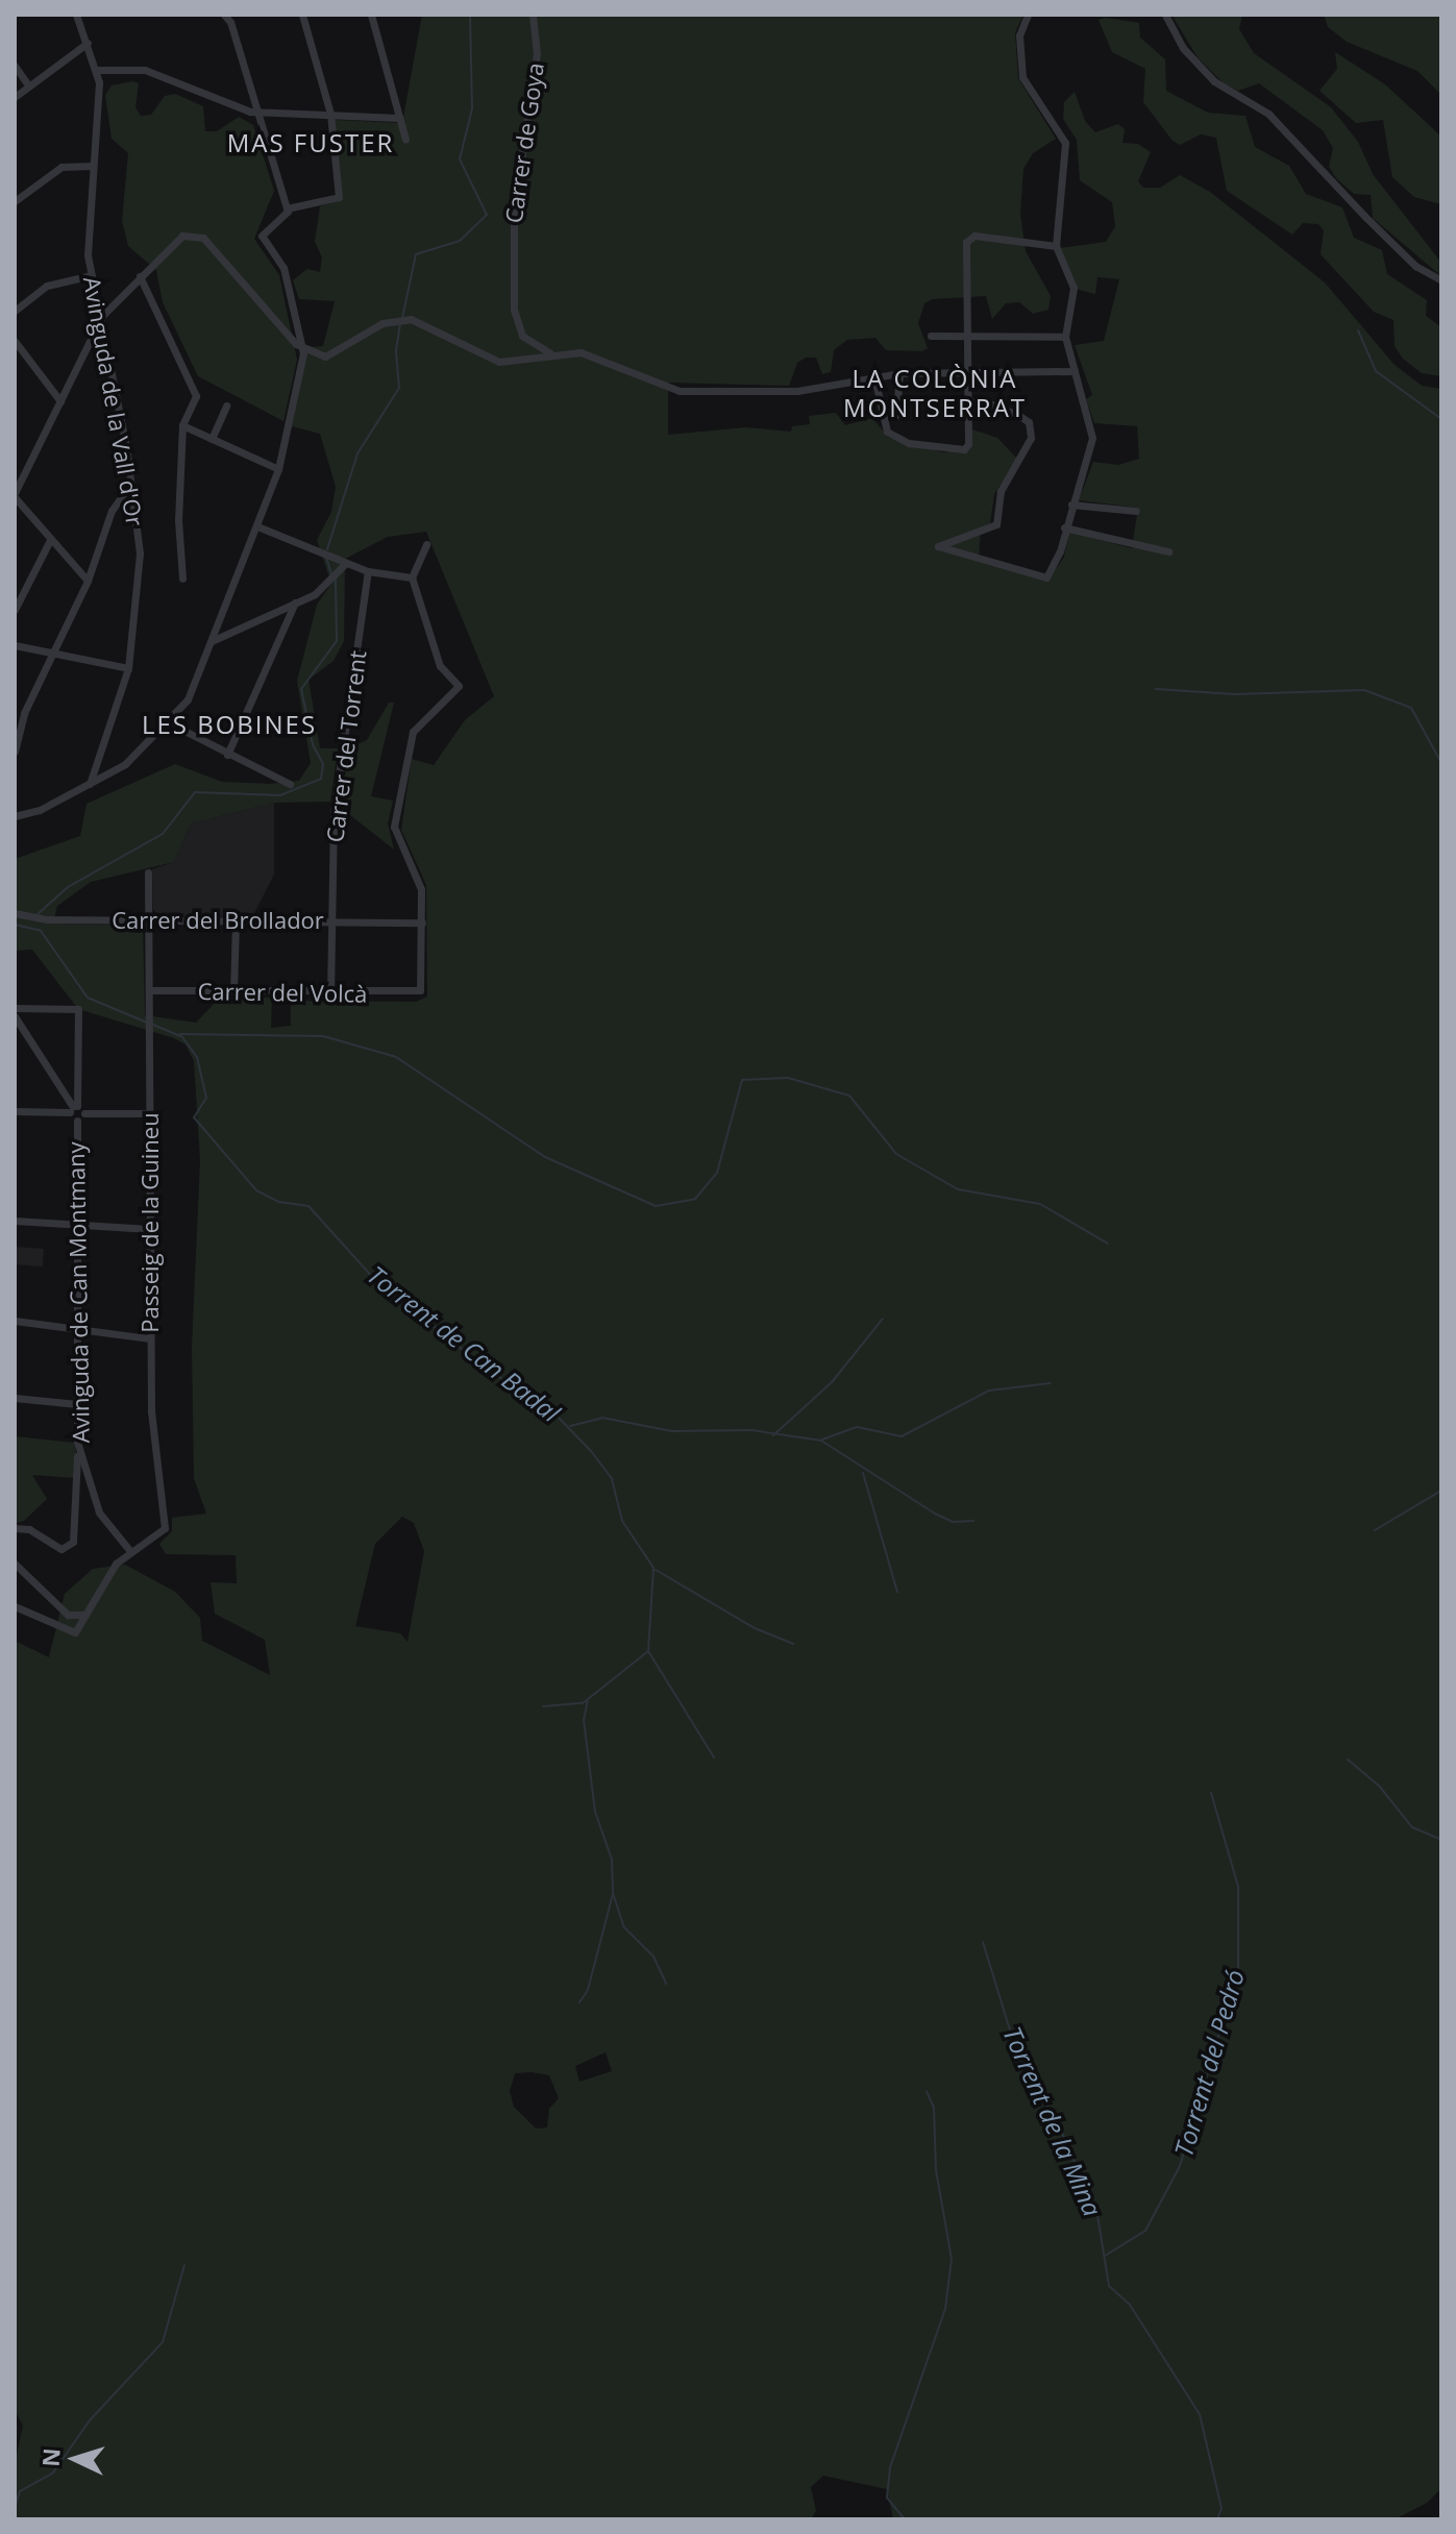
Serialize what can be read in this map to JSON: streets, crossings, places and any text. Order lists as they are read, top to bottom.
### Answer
{
  "streets": {
    "street": [
      "Carrer de Goya",
      "Avinguda de la Vall d'Or",
      "Carrer del Torrent",
      "Carrer del Brollador",
      "Carrer del Volcà",
      "Passeig de la Guineu",
      "Avinguda de Can Montmany"
    ]
  },
  "crossings": [
    ["Carrer del Torrent", "Carrer del Brollador"],
    ["Carrer del Torrent", "Carrer del Volcà"],
    ["Carrer del Brollador", "Carrer del Volcà"],
    ["Carrer del Brollador", "Passeig de la Guineu"],
    ["Carrer del Volcà", "Passeig de la Guineu"],
    ["Passeig de la Guineu", "Avinguda de Can Montmany"]
  ],
  "districts": ["MAS FUSTER", "LA COLÒNIA MONTSERRAT", "LES BOBINES"],
  "water": ["Torrent de Can Badal", "Torrent del Pedró", "Torrent de la Mina"],
  "north": "left"
}
